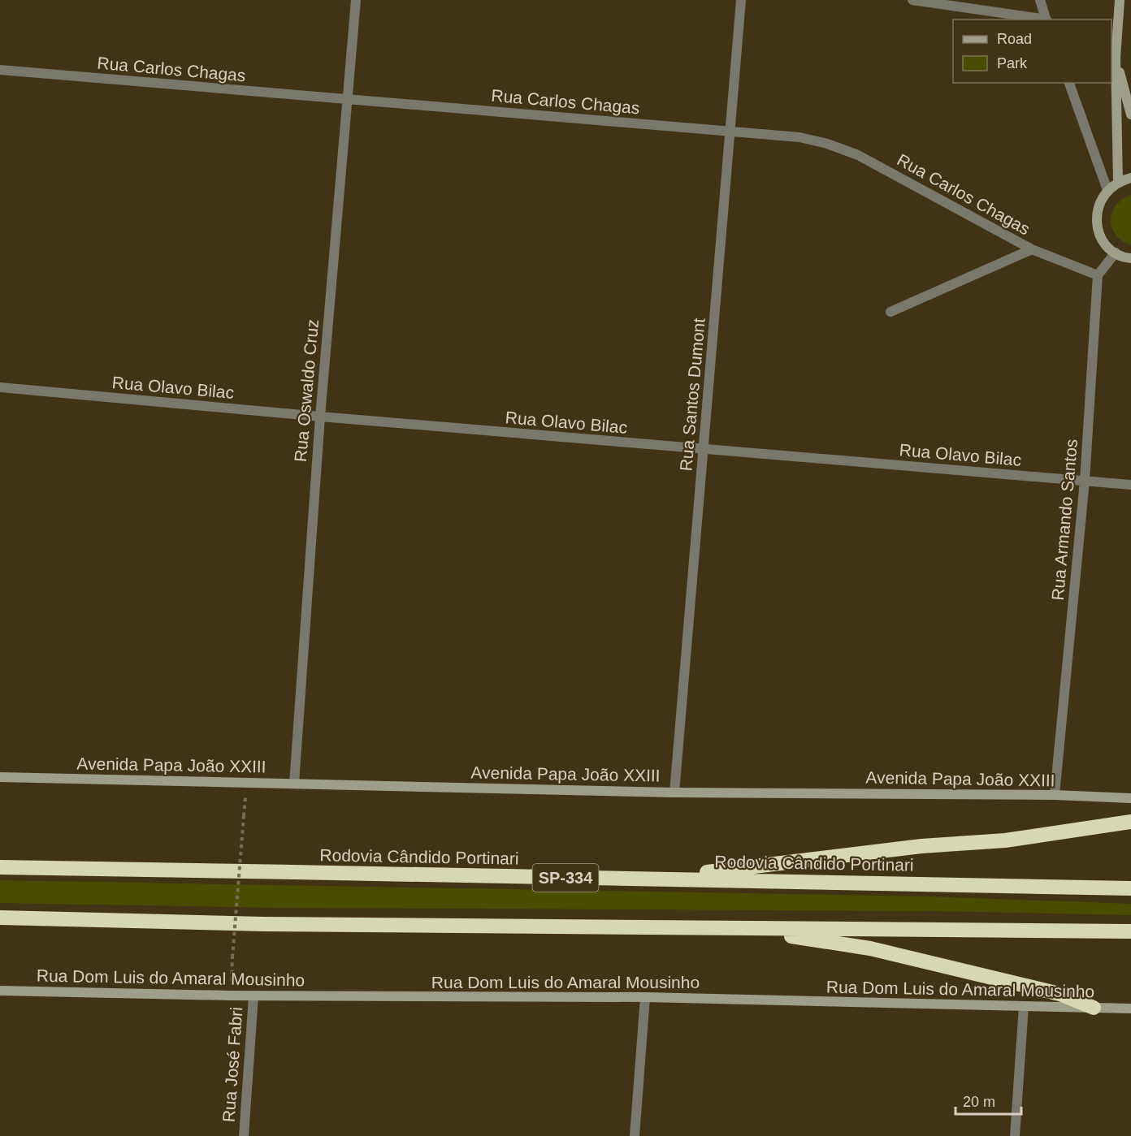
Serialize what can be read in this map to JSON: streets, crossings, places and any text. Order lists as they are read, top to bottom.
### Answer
{
  "streets": {
    "highway": ["Rodovia Cândido Portinari", "SP-334"],
    "main road": ["Avenida Papa João XXIII", "Rua Dom Luis do Amaral Mousinho"],
    "street": [
      "Rua Carlos Chagas",
      "Rua Olavo Bilac",
      "Rua Oswaldo Cruz",
      "Rua Santos Dumont",
      "Rua Armando Santos",
      "Rua José Fabri"
    ]
  },
  "crossings": [
    ["Rua Carlos Chagas", "Rua Oswaldo Cruz"],
    ["Rua Carlos Chagas", "Rua Santos Dumont"],
    ["Rua Carlos Chagas", "Rua Armando Santos"],
    ["Rua Olavo Bilac", "Rua Oswaldo Cruz"],
    ["Rua Olavo Bilac", "Rua Santos Dumont"],
    ["Rua Olavo Bilac", "Rua Armando Santos"],
    ["Rua Oswaldo Cruz", "Avenida Papa João XXIII"],
    ["Rua Santos Dumont", "Avenida Papa João XXIII"],
    ["Rua Armando Santos", "Avenida Papa João XXIII"],
    ["Rua Dom Luis do Amaral Mousinho", "Rua José Fabri"]
  ],
  "legend": ["Road", "Park"],
  "scale_bar": "20 m"
}
